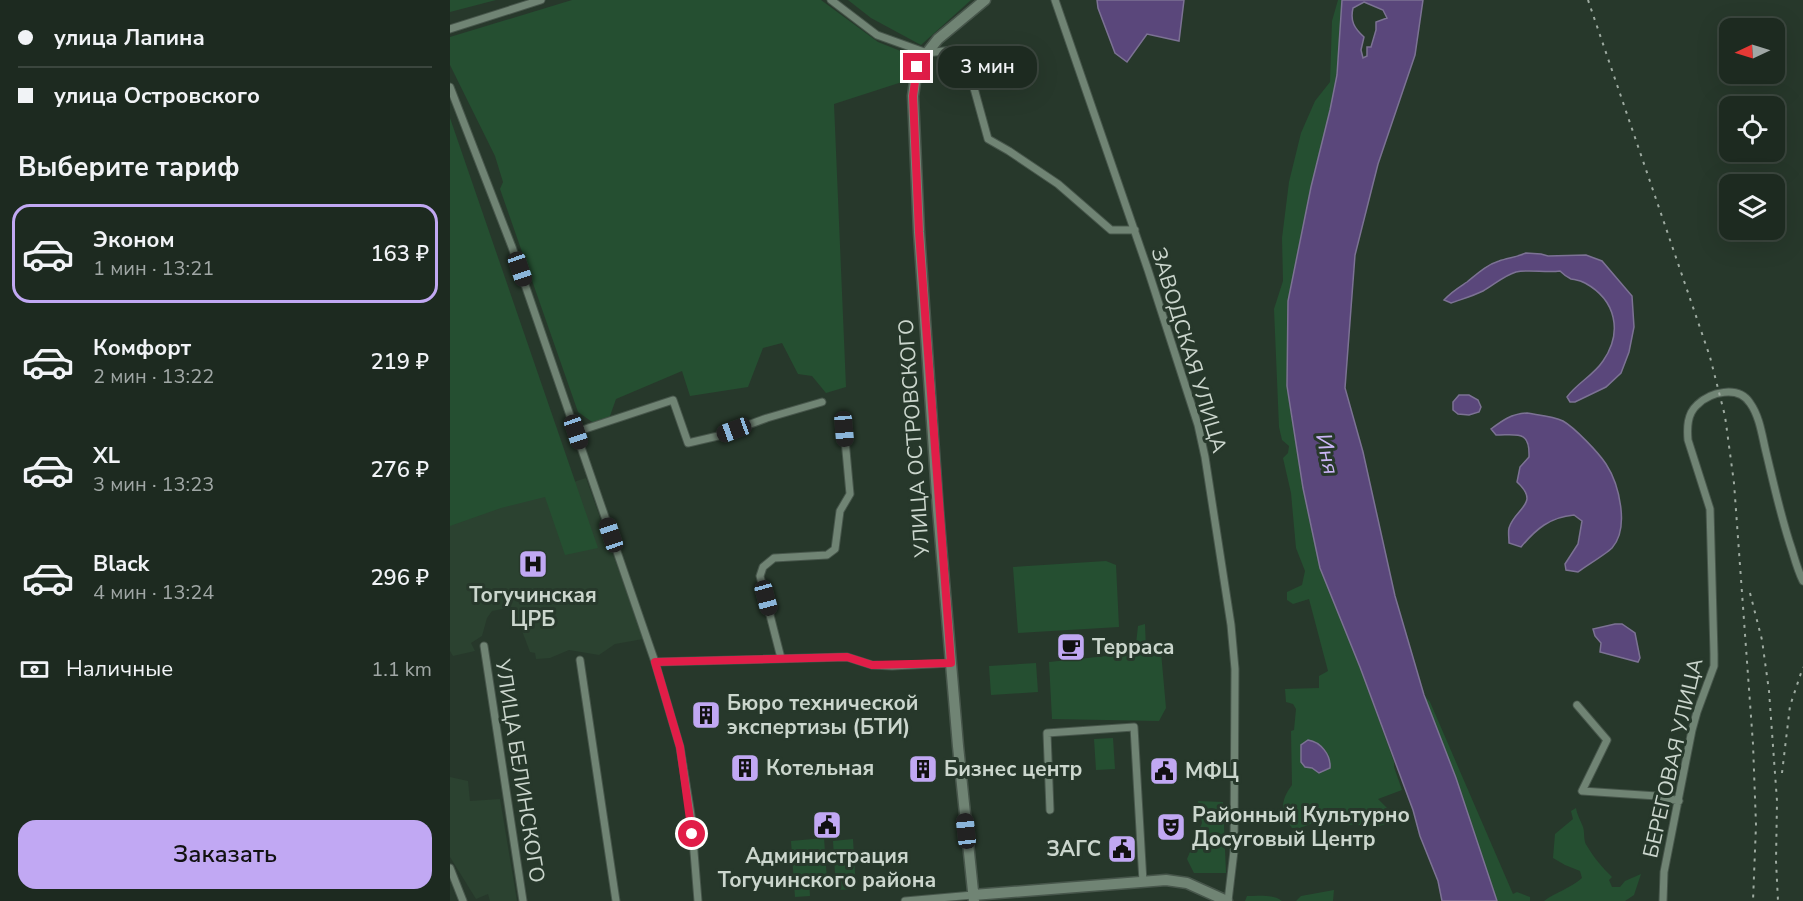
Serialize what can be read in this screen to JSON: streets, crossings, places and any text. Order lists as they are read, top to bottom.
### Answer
{
  "streets": {
    "street": [
      "ЗАВОДСКАЯ УЛИЦА",
      "УЛИЦА ОСТРОВСКОГО",
      "БЕРЕГОВАЯ УЛИЦА",
      "УЛИЦА БЕЛИНСКОГО"
    ]
  },
  "water": ["Иня"],
  "places": {
    "hospital": ["Тогучинская ЦРБ"],
    "cafe": ["Терраса"],
    "building": ["Бюро технической экспертизы (БТИ)", "Котельная", "Бизнес центр"],
    "public building": ["МФЦ", "Администрация Тогучинского района", "ЗАГС"],
    "theatre": ["Районный Культурно Досуговый Центр"]
  },
  "north": "left",
  "page": {
    "banner": ["улица Лапина", "улица Островского"],
    "bubble": "3 мин",
    "heading": "Выберите тариф",
    "list": [
      {
        "name": "Эконом",
        "note": "1 мин · 13:21",
        "value": "163 ₽"
      },
      {
        "name": "Комфорт",
        "note": "2 мин · 13:22",
        "value": "219 ₽"
      },
      {
        "name": "XL",
        "note": "3 мин · 13:23",
        "value": "276 ₽"
      },
      {
        "name": "Black",
        "note": "4 мин · 13:24",
        "value": "296 ₽"
      }
    ],
    "pay": ["Наличные", "1.1 km"],
    "buttons": "Заказать"
  }
}
